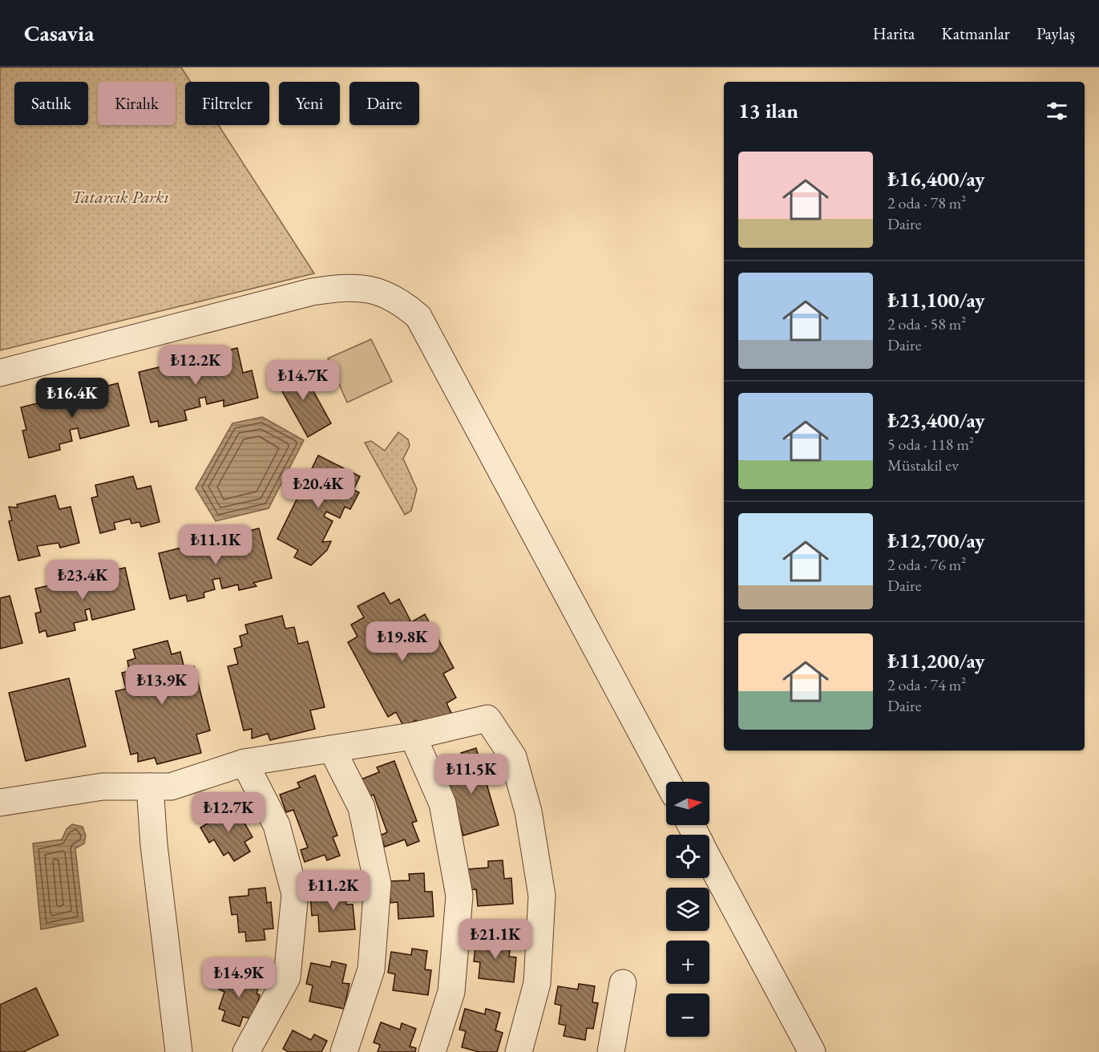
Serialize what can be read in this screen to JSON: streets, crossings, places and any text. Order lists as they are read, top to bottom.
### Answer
{
  "parks": ["Tatarcık Parkı"],
  "north": "right",
  "page": {
    "header": "Casavia",
    "nav": ["Harita", "Katmanlar", "Paylaş"],
    "chip": [
      "Satılık",
      "Kiralık",
      "Filtreler",
      "Yeni",
      "Daire"
    ],
    "heading": "13 ilan",
    "list": [
      {
        "name": "₺16,400/ay",
        "note": "2 oda · 78 m² · Daire"
      },
      {
        "name": "₺11,100/ay",
        "note": "2 oda · 58 m² · Daire"
      },
      {
        "name": "₺23,400/ay",
        "note": "5 oda · 118 m² · Müstakil ev"
      },
      {
        "name": "₺12,700/ay",
        "note": "2 oda · 76 m² · Daire"
      },
      {
        "name": "₺11,200/ay",
        "note": "2 oda · 74 m² · Daire"
      }
    ],
    "price": [
      "₺12.2K",
      "₺14.7K",
      "₺16.4K",
      "₺20.4K",
      "₺11.1K",
      "₺23.4K",
      "₺19.8K",
      "₺13.9K",
      "₺11.5K",
      "₺12.7K",
      "₺11.2K",
      "₺21.1K",
      "₺14.9K"
    ],
    "map_buttons": ["+", "−"]
  }
}
